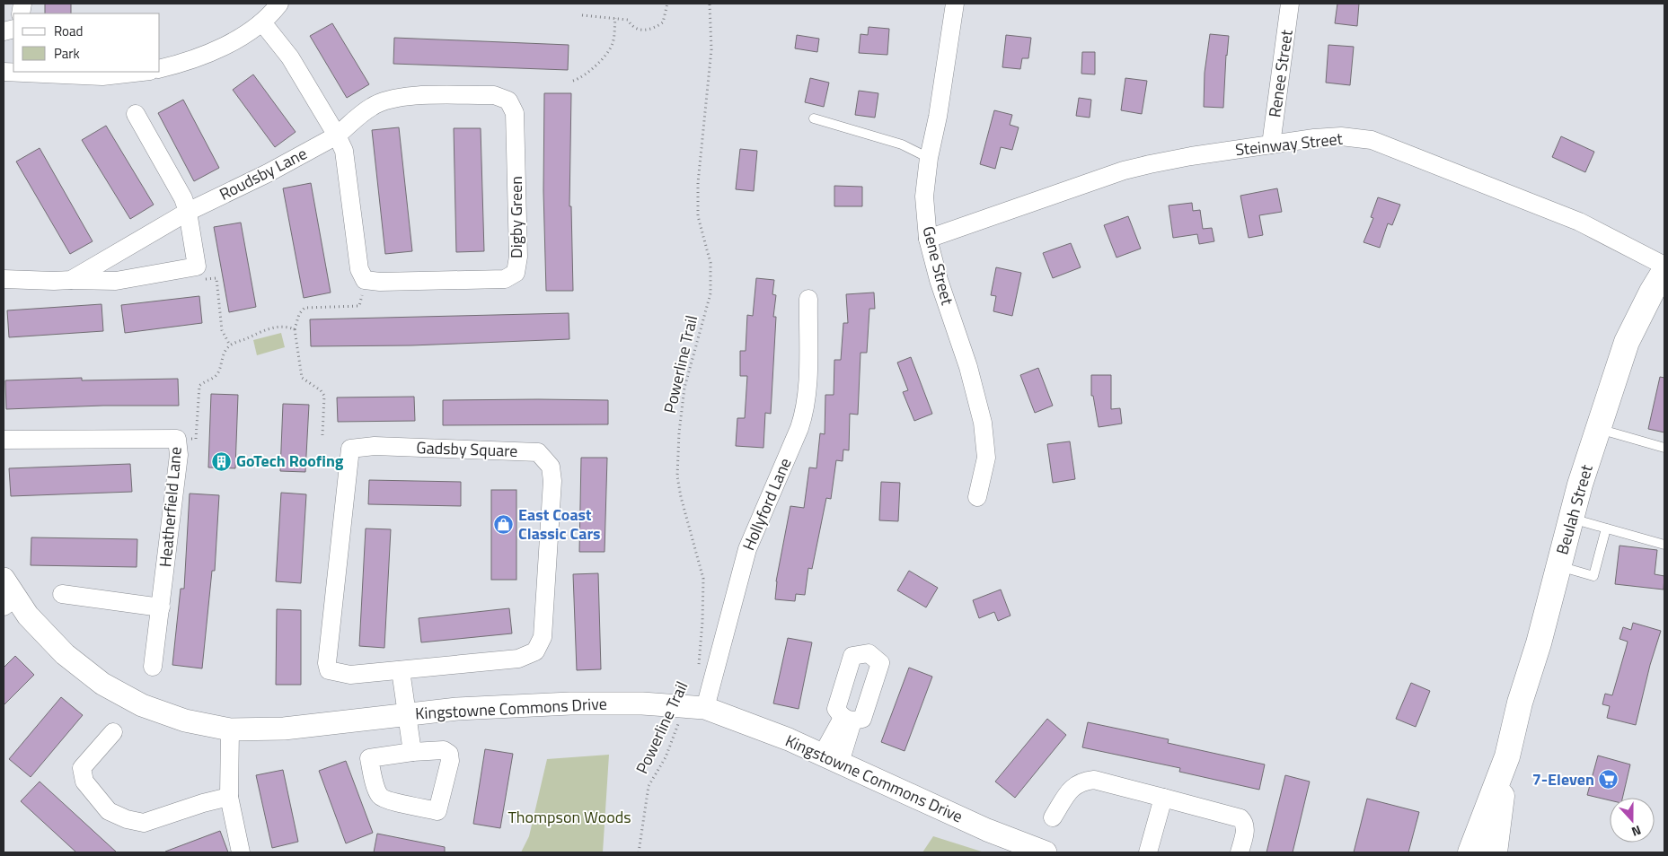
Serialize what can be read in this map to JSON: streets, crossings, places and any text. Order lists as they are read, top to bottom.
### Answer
{
  "streets": {
    "main road": ["Beulah Street"],
    "street": [
      "Renee Street",
      "Steinway Street",
      "Roudsby Lane",
      "Digby Green",
      "Gene Street",
      "Gadsby Square",
      "Hollyford Lane",
      "Heatherfield Lane",
      "Kingstowne Commons Drive"
    ],
    "path": ["Powerline Trail"]
  },
  "crossings": [
    ["Renee Street", "Steinway Street"],
    ["Steinway Street", "Gene Street"],
    ["Roudsby Lane", "Digby Green"],
    ["Powerline Trail", "Hollyford Lane"],
    ["Powerline Trail", "Kingstowne Commons Drive"],
    ["Hollyford Lane", "Kingstowne Commons Drive"]
  ],
  "parks": ["Thompson Woods"],
  "places": {
    "building": ["GoTech Roofing"],
    "shop": ["East Coast Classic Cars"],
    "supermarket": ["7-Eleven"]
  },
  "legend": ["Road", "Park"],
  "north": "bottom"
}
